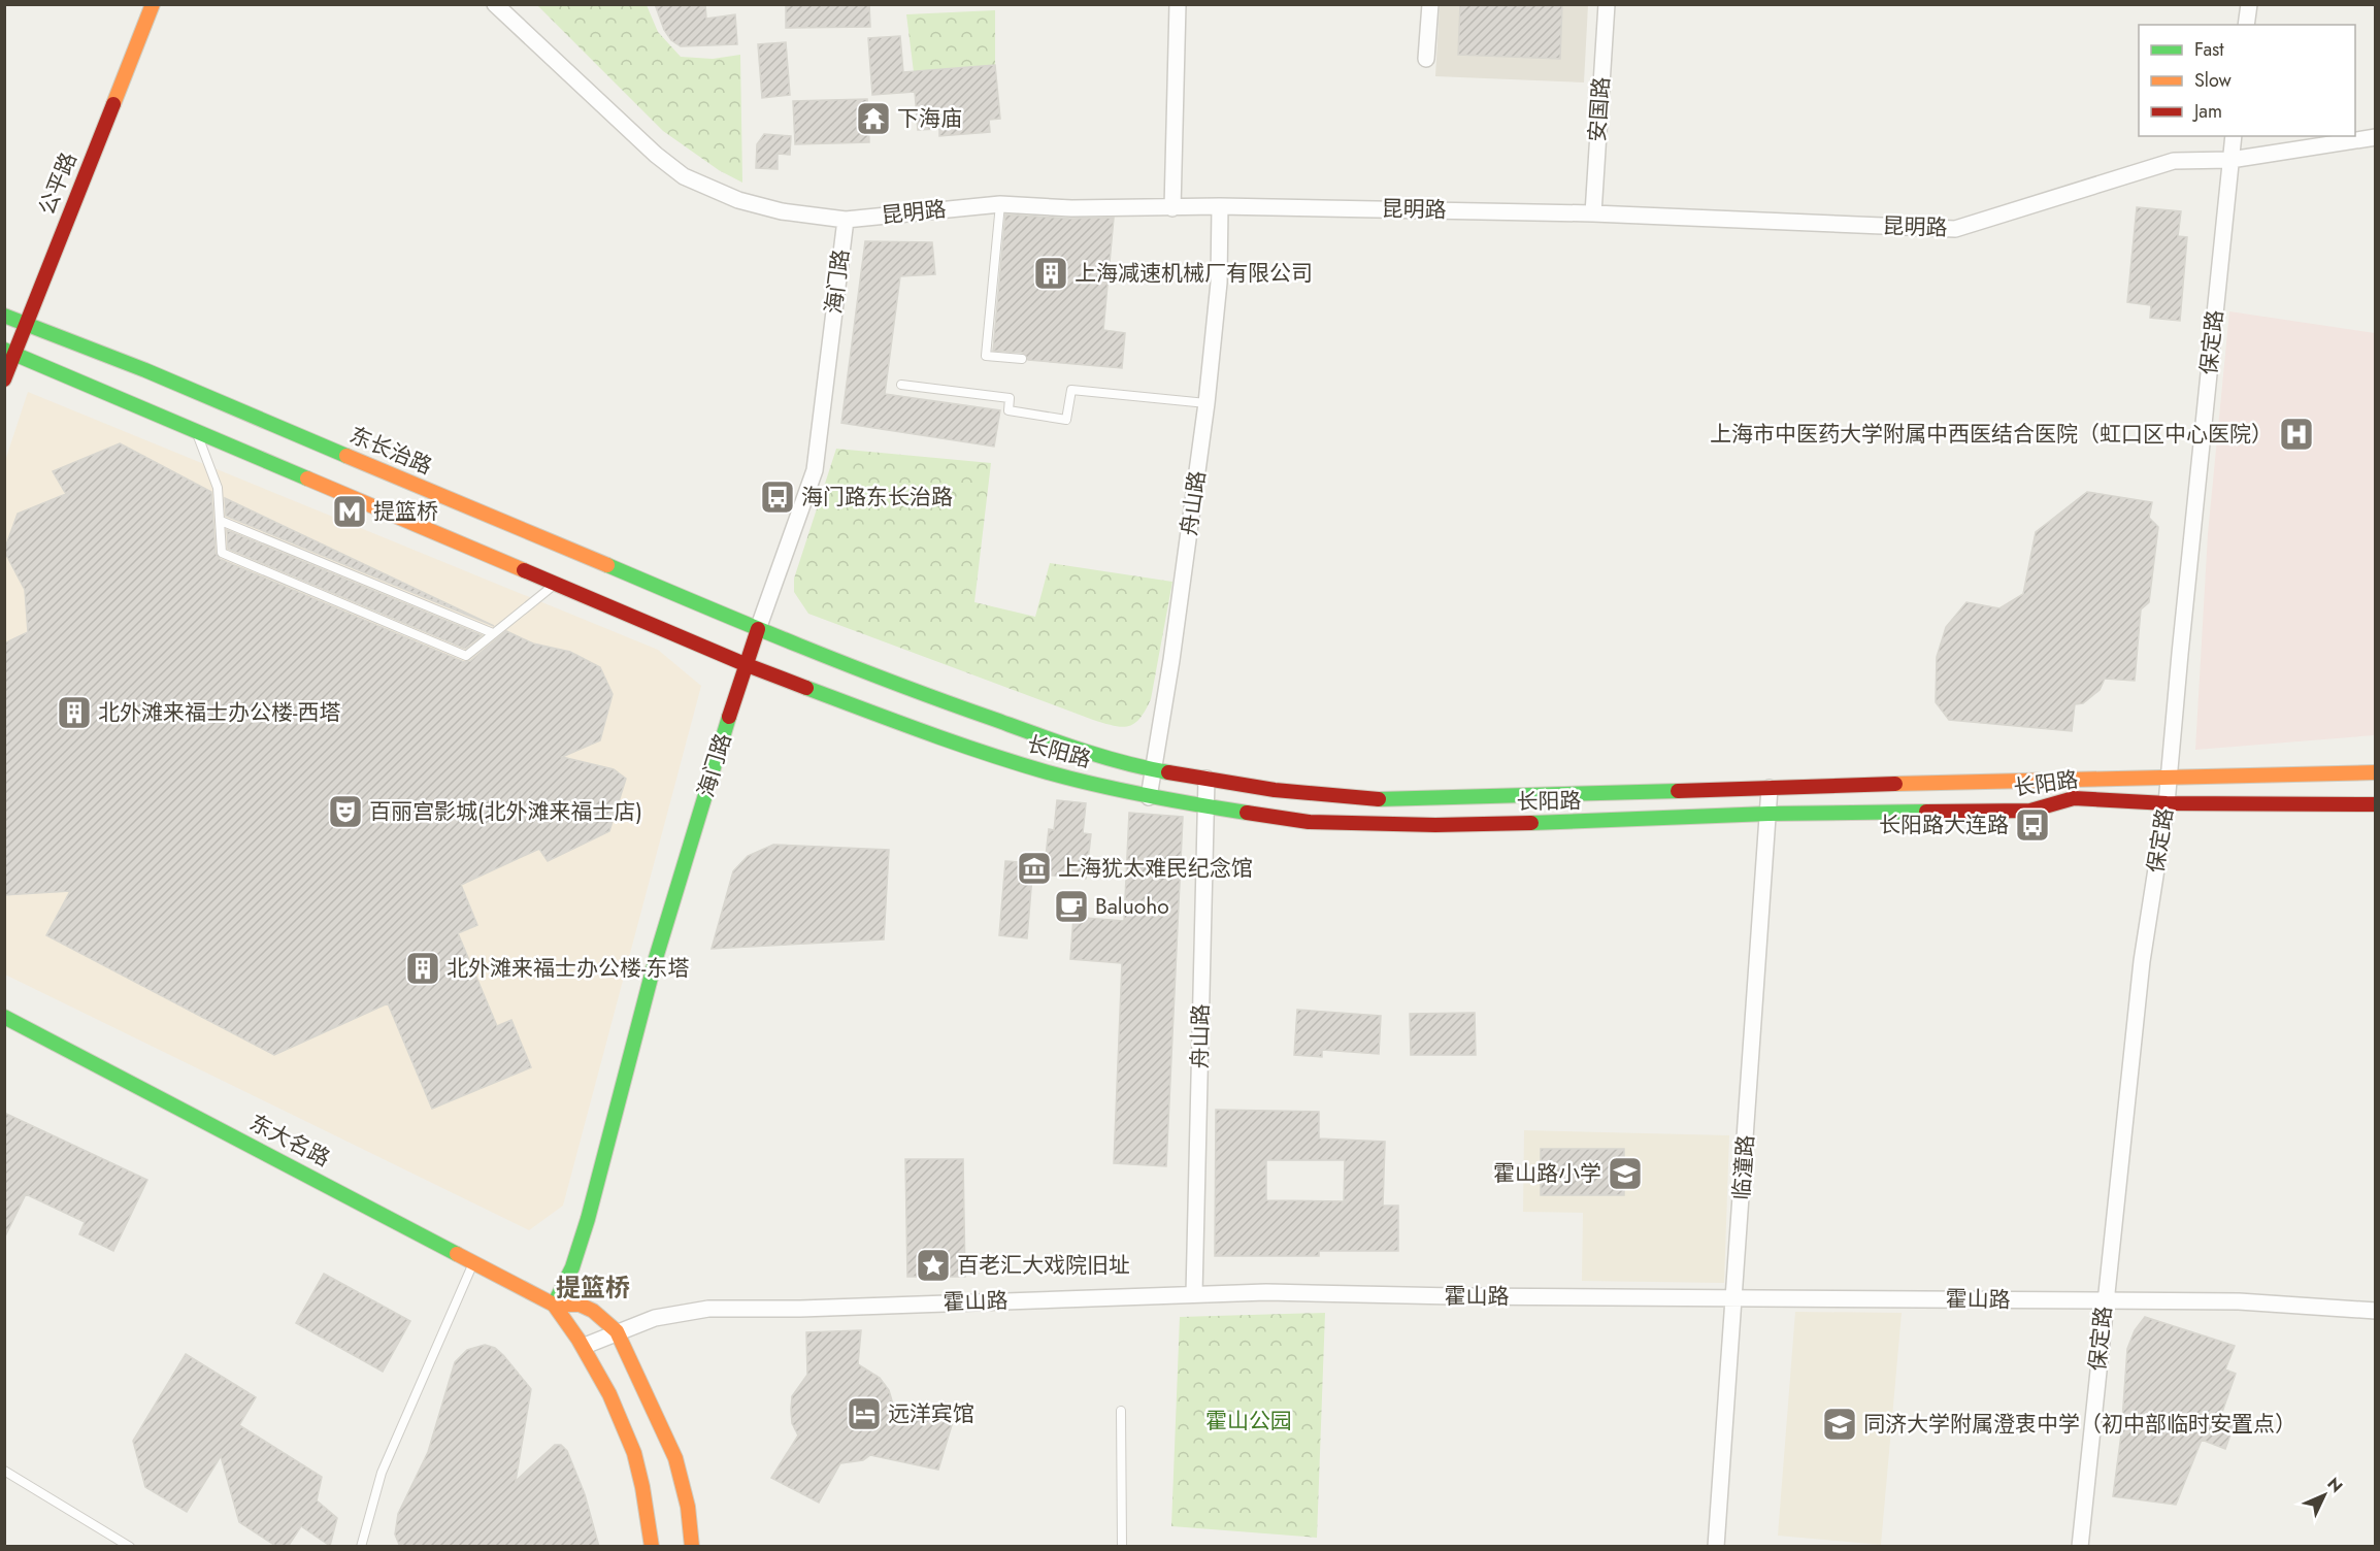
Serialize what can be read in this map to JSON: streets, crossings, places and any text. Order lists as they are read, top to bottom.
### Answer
{
  "streets": {
    "main road": [
      "公平路",
      "海门路",
      "东长治路",
      "长阳路",
      "东大名路"
    ],
    "street": [
      "安国路",
      "昆明路",
      "保定路",
      "舟山路",
      "临潼路",
      "霍山路"
    ]
  },
  "crossings": [
    ["安国路", "昆明路"],
    ["公平路", "东长治路"],
    ["昆明路", "海门路"],
    ["昆明路", "保定路"],
    ["昆明路", "舟山路"],
    ["海门路", "东长治路"],
    ["海门路", "长阳路"],
    ["海门路", "东大名路"],
    ["保定路", "长阳路"],
    ["保定路", "霍山路"],
    ["东长治路", "长阳路"],
    ["舟山路", "长阳路"],
    ["舟山路", "霍山路"],
    ["长阳路", "临潼路"],
    ["东大名路", "霍山路"],
    ["临潼路", "霍山路"]
  ],
  "districts": ["提篮桥"],
  "parks": ["霍山公园"],
  "places": {
    "temple": ["下海庙"],
    "building": ["上海减速机械厂有限公司", "北外滩来福士办公楼-西塔", "北外滩来福士办公楼-东塔"],
    "hospital": ["上海市中医药大学附属中西医结合医院（虹口区中心医院）"],
    "bus stop": ["海门路东长治路", "长阳路大连路"],
    "metro station": ["提篮桥"],
    "theatre": ["百丽宫影城(北外滩来福士店)"],
    "museum": ["上海犹太难民纪念馆"],
    "cafe": ["Baluoho"],
    "school or university": ["霍山路小学", "同济大学附属澄衷中学（初中部临时安置点）"],
    "place": ["百老汇大戏院旧址"],
    "hotel": ["远洋宾馆"]
  },
  "legend": ["Fast", "Slow", "Jam"],
  "north": "top right"
}
